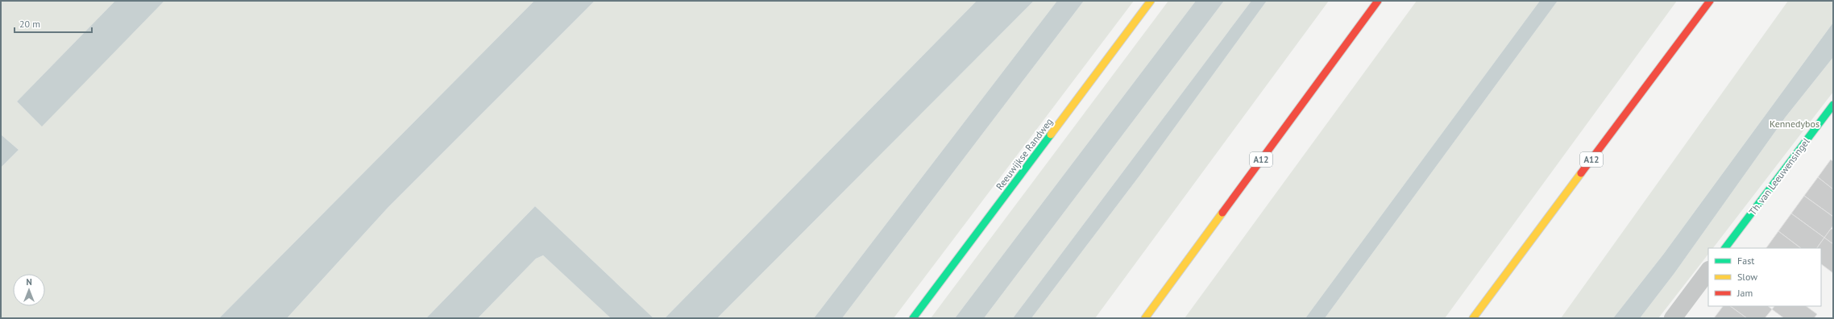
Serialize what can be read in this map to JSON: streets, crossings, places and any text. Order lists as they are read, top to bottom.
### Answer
{
  "streets": {
    "main road": ["Reeuwijkse Randweg", "A12", "Th. van Leeuwensingel"]
  },
  "parks": ["Kennedybos"],
  "legend": ["Fast", "Slow", "Jam"],
  "scale_bar": "20 m",
  "north": "top"
}
